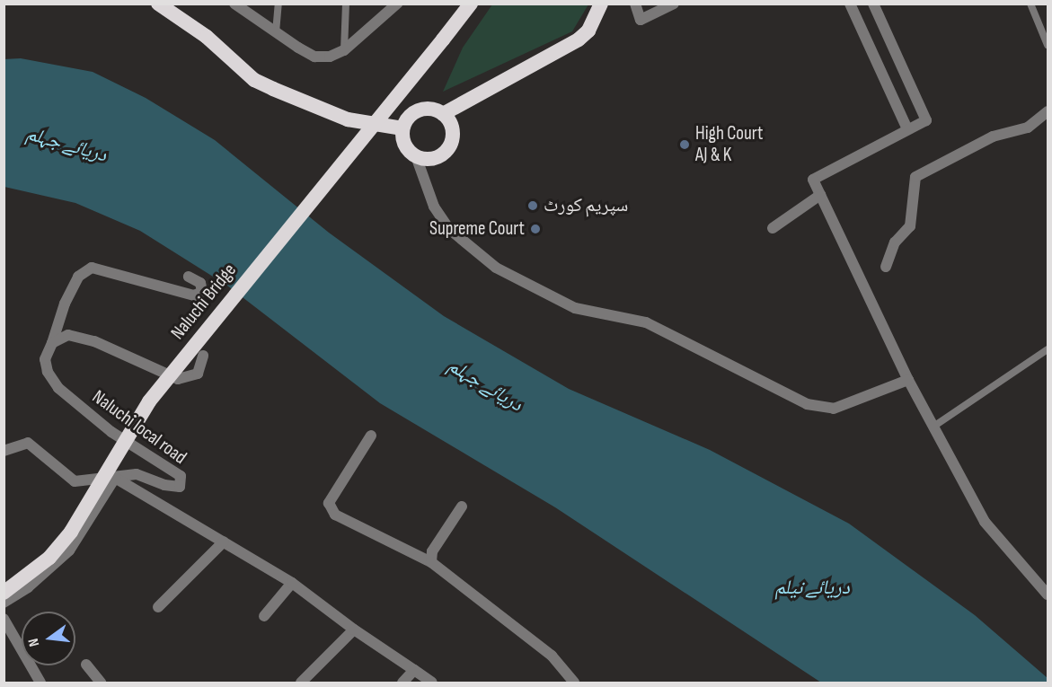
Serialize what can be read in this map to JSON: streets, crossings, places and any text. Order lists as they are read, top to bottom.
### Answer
{
  "streets": {
    "highway": ["Naluchi Bridge"],
    "street": ["Naluchi local road"]
  },
  "water": ["دریائے جہلم", "دریائے نیلم"],
  "places": ["High Court AJ & K", "سپریم کورٹ", "Supreme Court"],
  "north": "left"
}
